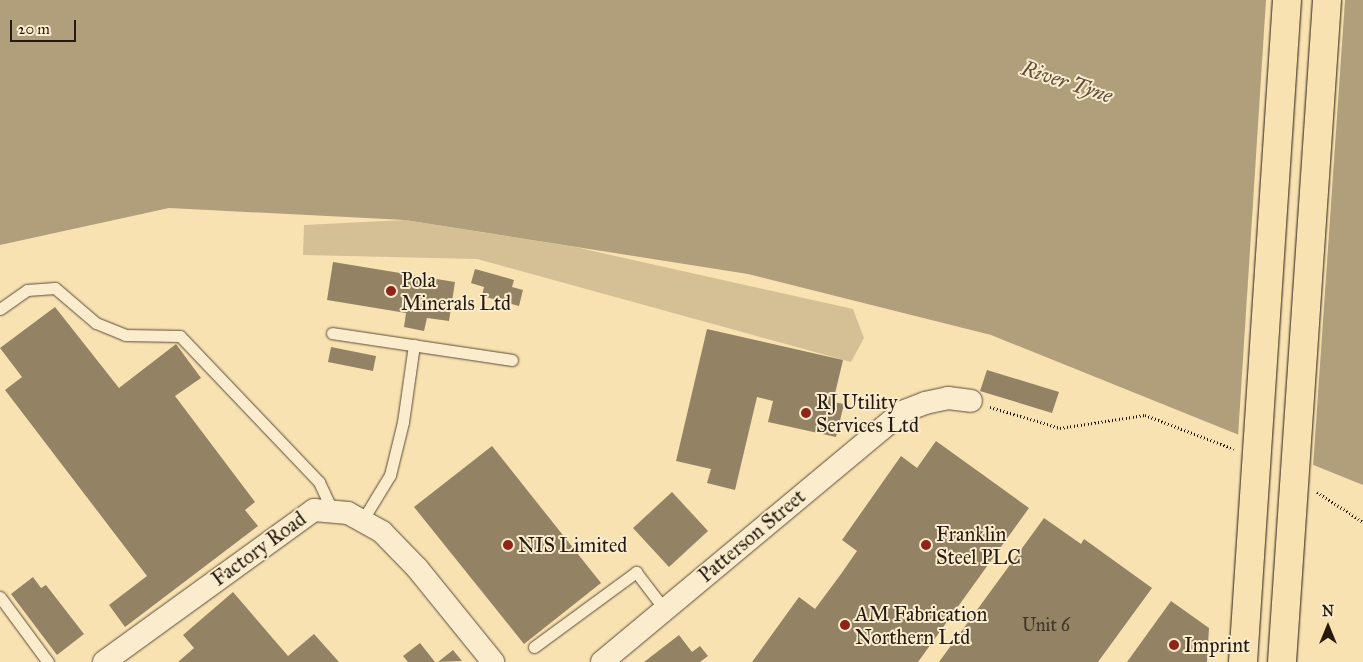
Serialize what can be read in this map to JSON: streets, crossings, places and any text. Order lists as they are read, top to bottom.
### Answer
{
  "streets": {
    "street": ["Patterson Street", "Factory Road"]
  },
  "water": ["River Tyne"],
  "places": [
    "Pola Minerals Ltd",
    "RJ Utility Services Ltd",
    "NIS Limited",
    "Franklin Steel PLC",
    "AM Fabrication Northern Ltd",
    "Imprint"
  ],
  "house_numbers": ["Unit 6"],
  "scale_bar": "20 m",
  "north": "top"
}
